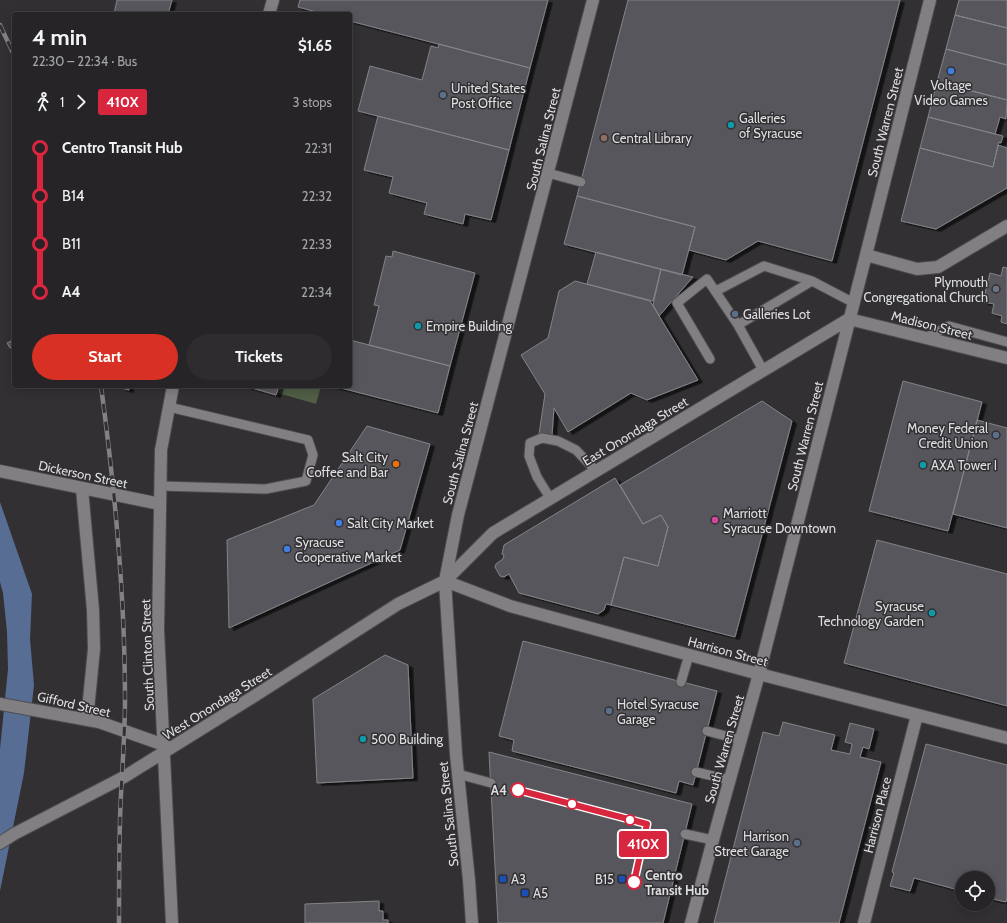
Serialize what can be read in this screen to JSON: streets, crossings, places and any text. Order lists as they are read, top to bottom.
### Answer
{
  "streets": {
    "street": [
      "South Warren Street",
      "South Salina Street",
      "Madison Street",
      "East Onondaga Street",
      "Dickerson Street",
      "Harrison Street",
      "South Clinton Street",
      "West Onondaga Street",
      "Gifford Street",
      "Harrison Place"
    ]
  },
  "crossings": [
    ["South Warren Street", "Madison Street"],
    ["South Warren Street", "East Onondaga Street"],
    ["South Warren Street", "Harrison Street"],
    ["South Salina Street", "East Onondaga Street"],
    ["South Salina Street", "Harrison Street"],
    ["South Salina Street", "West Onondaga Street"],
    ["Madison Street", "East Onondaga Street"],
    ["East Onondaga Street", "Harrison Street"],
    ["East Onondaga Street", "West Onondaga Street"],
    ["Dickerson Street", "South Clinton Street"],
    ["Harrison Street", "West Onondaga Street"],
    ["Harrison Street", "Harrison Place"],
    ["South Clinton Street", "West Onondaga Street"],
    ["South Clinton Street", "Gifford Street"],
    ["West Onondaga Street", "Gifford Street"]
  ],
  "places": {
    "other": [
      "Voltage Video Games",
      "United States Post Office",
      "Galleries of Syracuse",
      "Central Library",
      "Plymouth Congregational Church",
      "Galleries Lot",
      "Empire Building",
      "Money Federal Credit Union",
      "Salt City Coffee and Bar",
      "AXA Tower I",
      "Marriott Syracuse Downtown",
      "Salt City Market",
      "Syracuse Cooperative Market",
      "Syracuse Technology Garden",
      "Hotel Syracuse Garage",
      "500 Building",
      "A4",
      "Harrison Street Garage",
      "Centro Transit Hub"
    ],
    "transit": ["A3", "B15", "A5"]
  },
  "lines": ["bus line 410X"],
  "page": {
    "on_map": "410X",
    "heading": ["4 min", "22:30 – 22:34 · Bus", "$1.65"],
    "legs": ["1", "410X", "3 stops"],
    "list": [
      {
        "name": "Centro Transit Hub",
        "value": "22:31"
      },
      {
        "name": "B14",
        "value": "22:32"
      },
      {
        "name": "B11",
        "value": "22:33"
      },
      {
        "name": "A4",
        "value": "22:34"
      }
    ],
    "buttons": ["Start", "Tickets"]
  }
}
